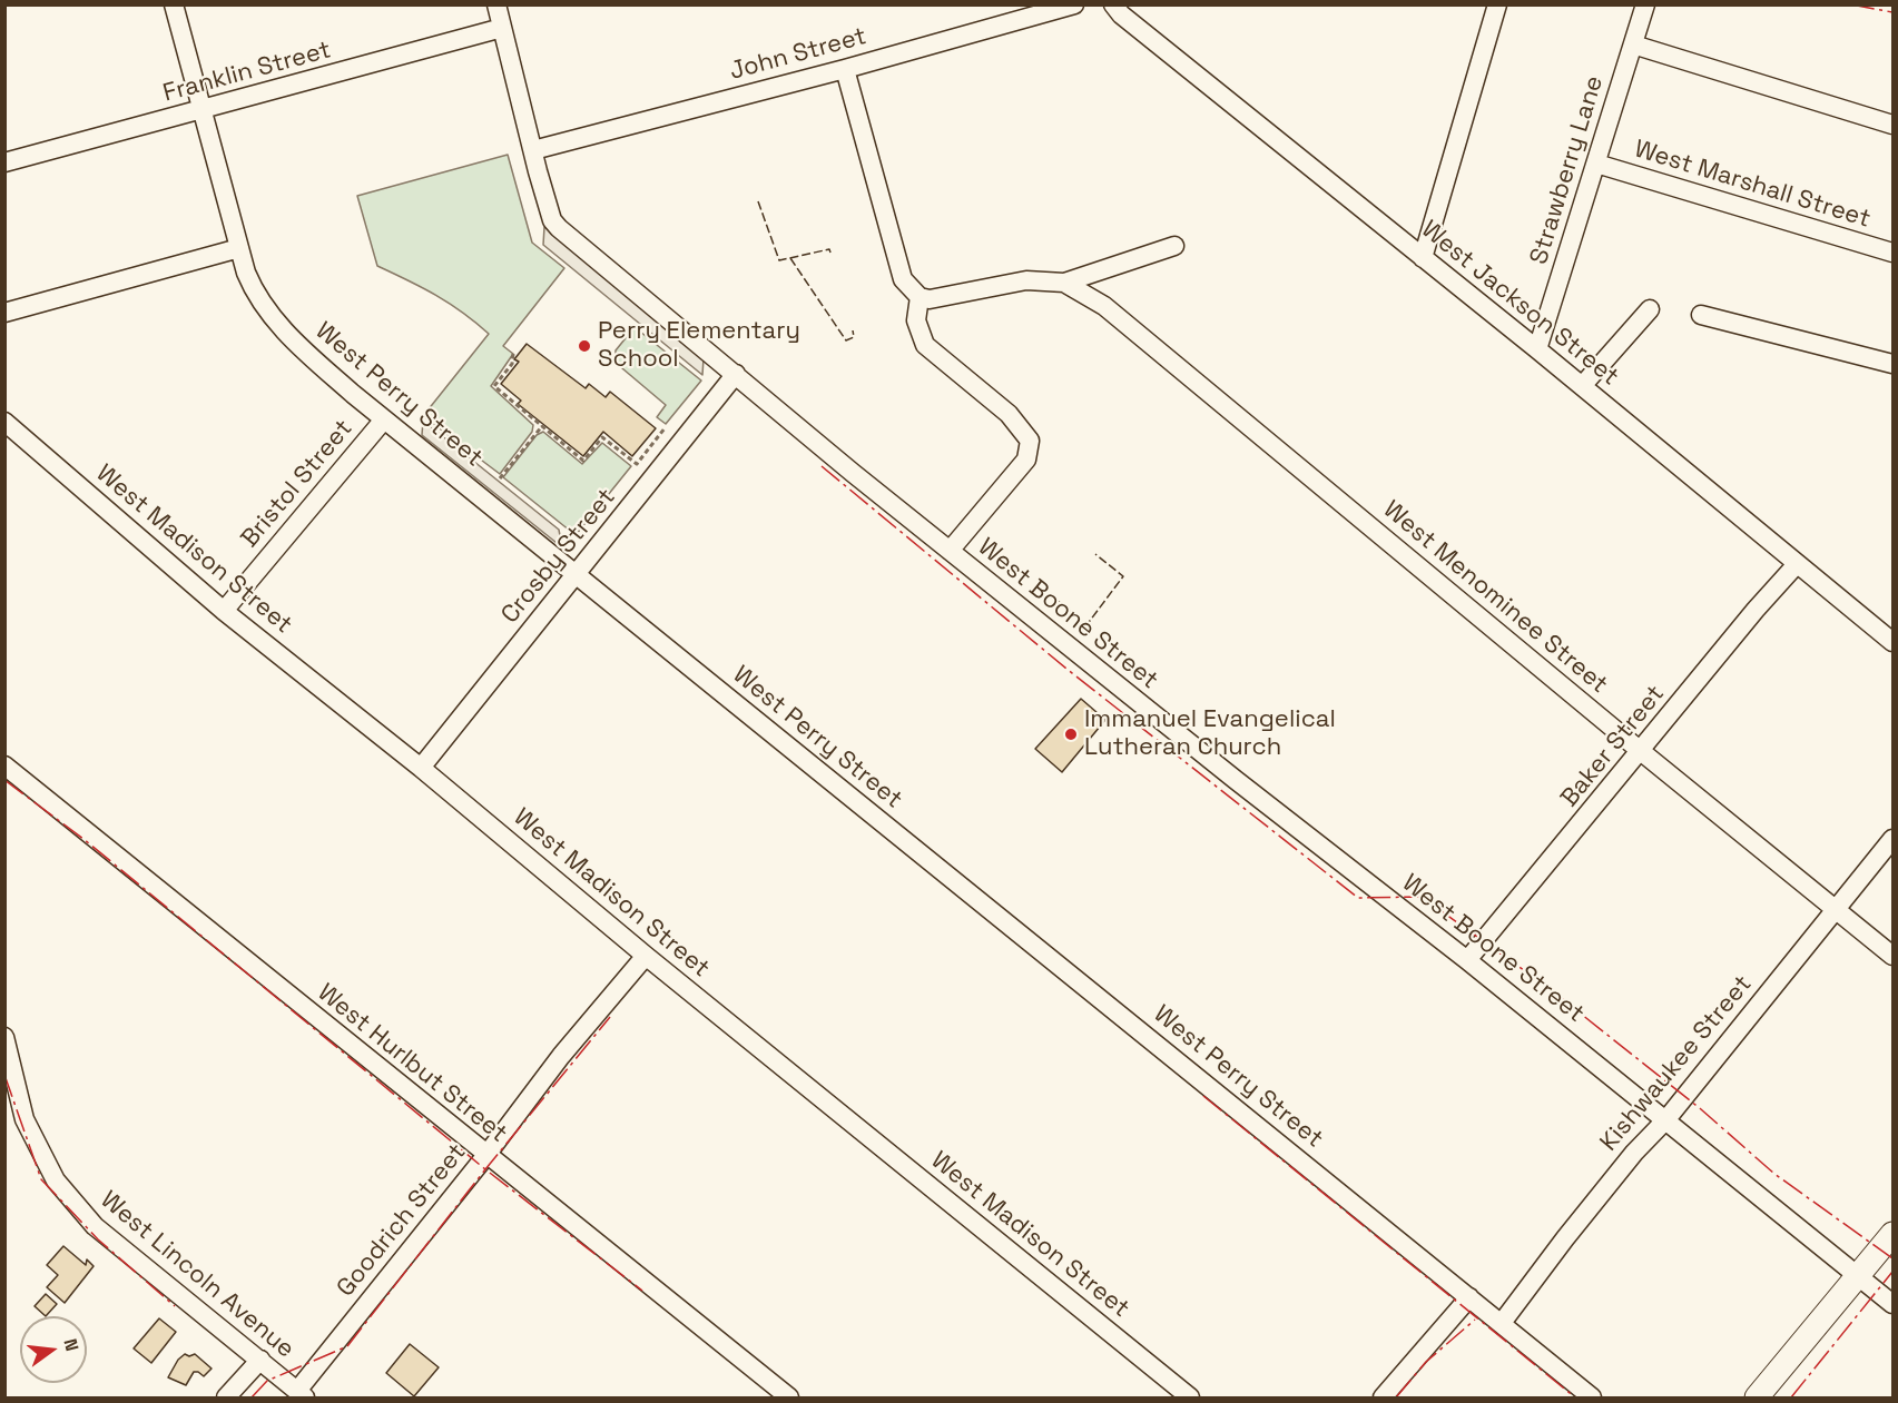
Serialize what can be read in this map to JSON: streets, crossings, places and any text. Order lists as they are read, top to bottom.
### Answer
{
  "streets": {
    "street": [
      "John Street",
      "Franklin Street",
      "Strawberry Lane",
      "West Marshall Street",
      "West Jackson Street",
      "West Perry Street",
      "Bristol Street",
      "West Madison Street",
      "Crosby Street",
      "West Menominee Street",
      "West Boone Street",
      "Baker Street",
      "West Hurlbut Street",
      "Kishwaukee Street",
      "Goodrich Street",
      "West Lincoln Avenue"
    ]
  },
  "crossings": [
    ["John Street", "West Boone Street"],
    ["Franklin Street", "West Perry Street"],
    ["Franklin Street", "West Boone Street"],
    ["Strawberry Lane", "West Marshall Street"],
    ["Strawberry Lane", "West Jackson Street"],
    ["West Jackson Street", "Baker Street"],
    ["West Perry Street", "Bristol Street"],
    ["West Perry Street", "Crosby Street"],
    ["West Perry Street", "Kishwaukee Street"],
    ["Bristol Street", "West Madison Street"],
    ["West Madison Street", "Crosby Street"],
    ["West Madison Street", "Goodrich Street"],
    ["Crosby Street", "West Boone Street"],
    ["West Menominee Street", "Baker Street"],
    ["West Menominee Street", "Kishwaukee Street"],
    ["West Boone Street", "Baker Street"],
    ["West Boone Street", "Kishwaukee Street"],
    ["West Hurlbut Street", "Goodrich Street"],
    ["Goodrich Street", "West Lincoln Avenue"]
  ],
  "places": ["Perry Elementary School", "Immanuel Evangelical Lutheran Church"],
  "north": "right"
}
